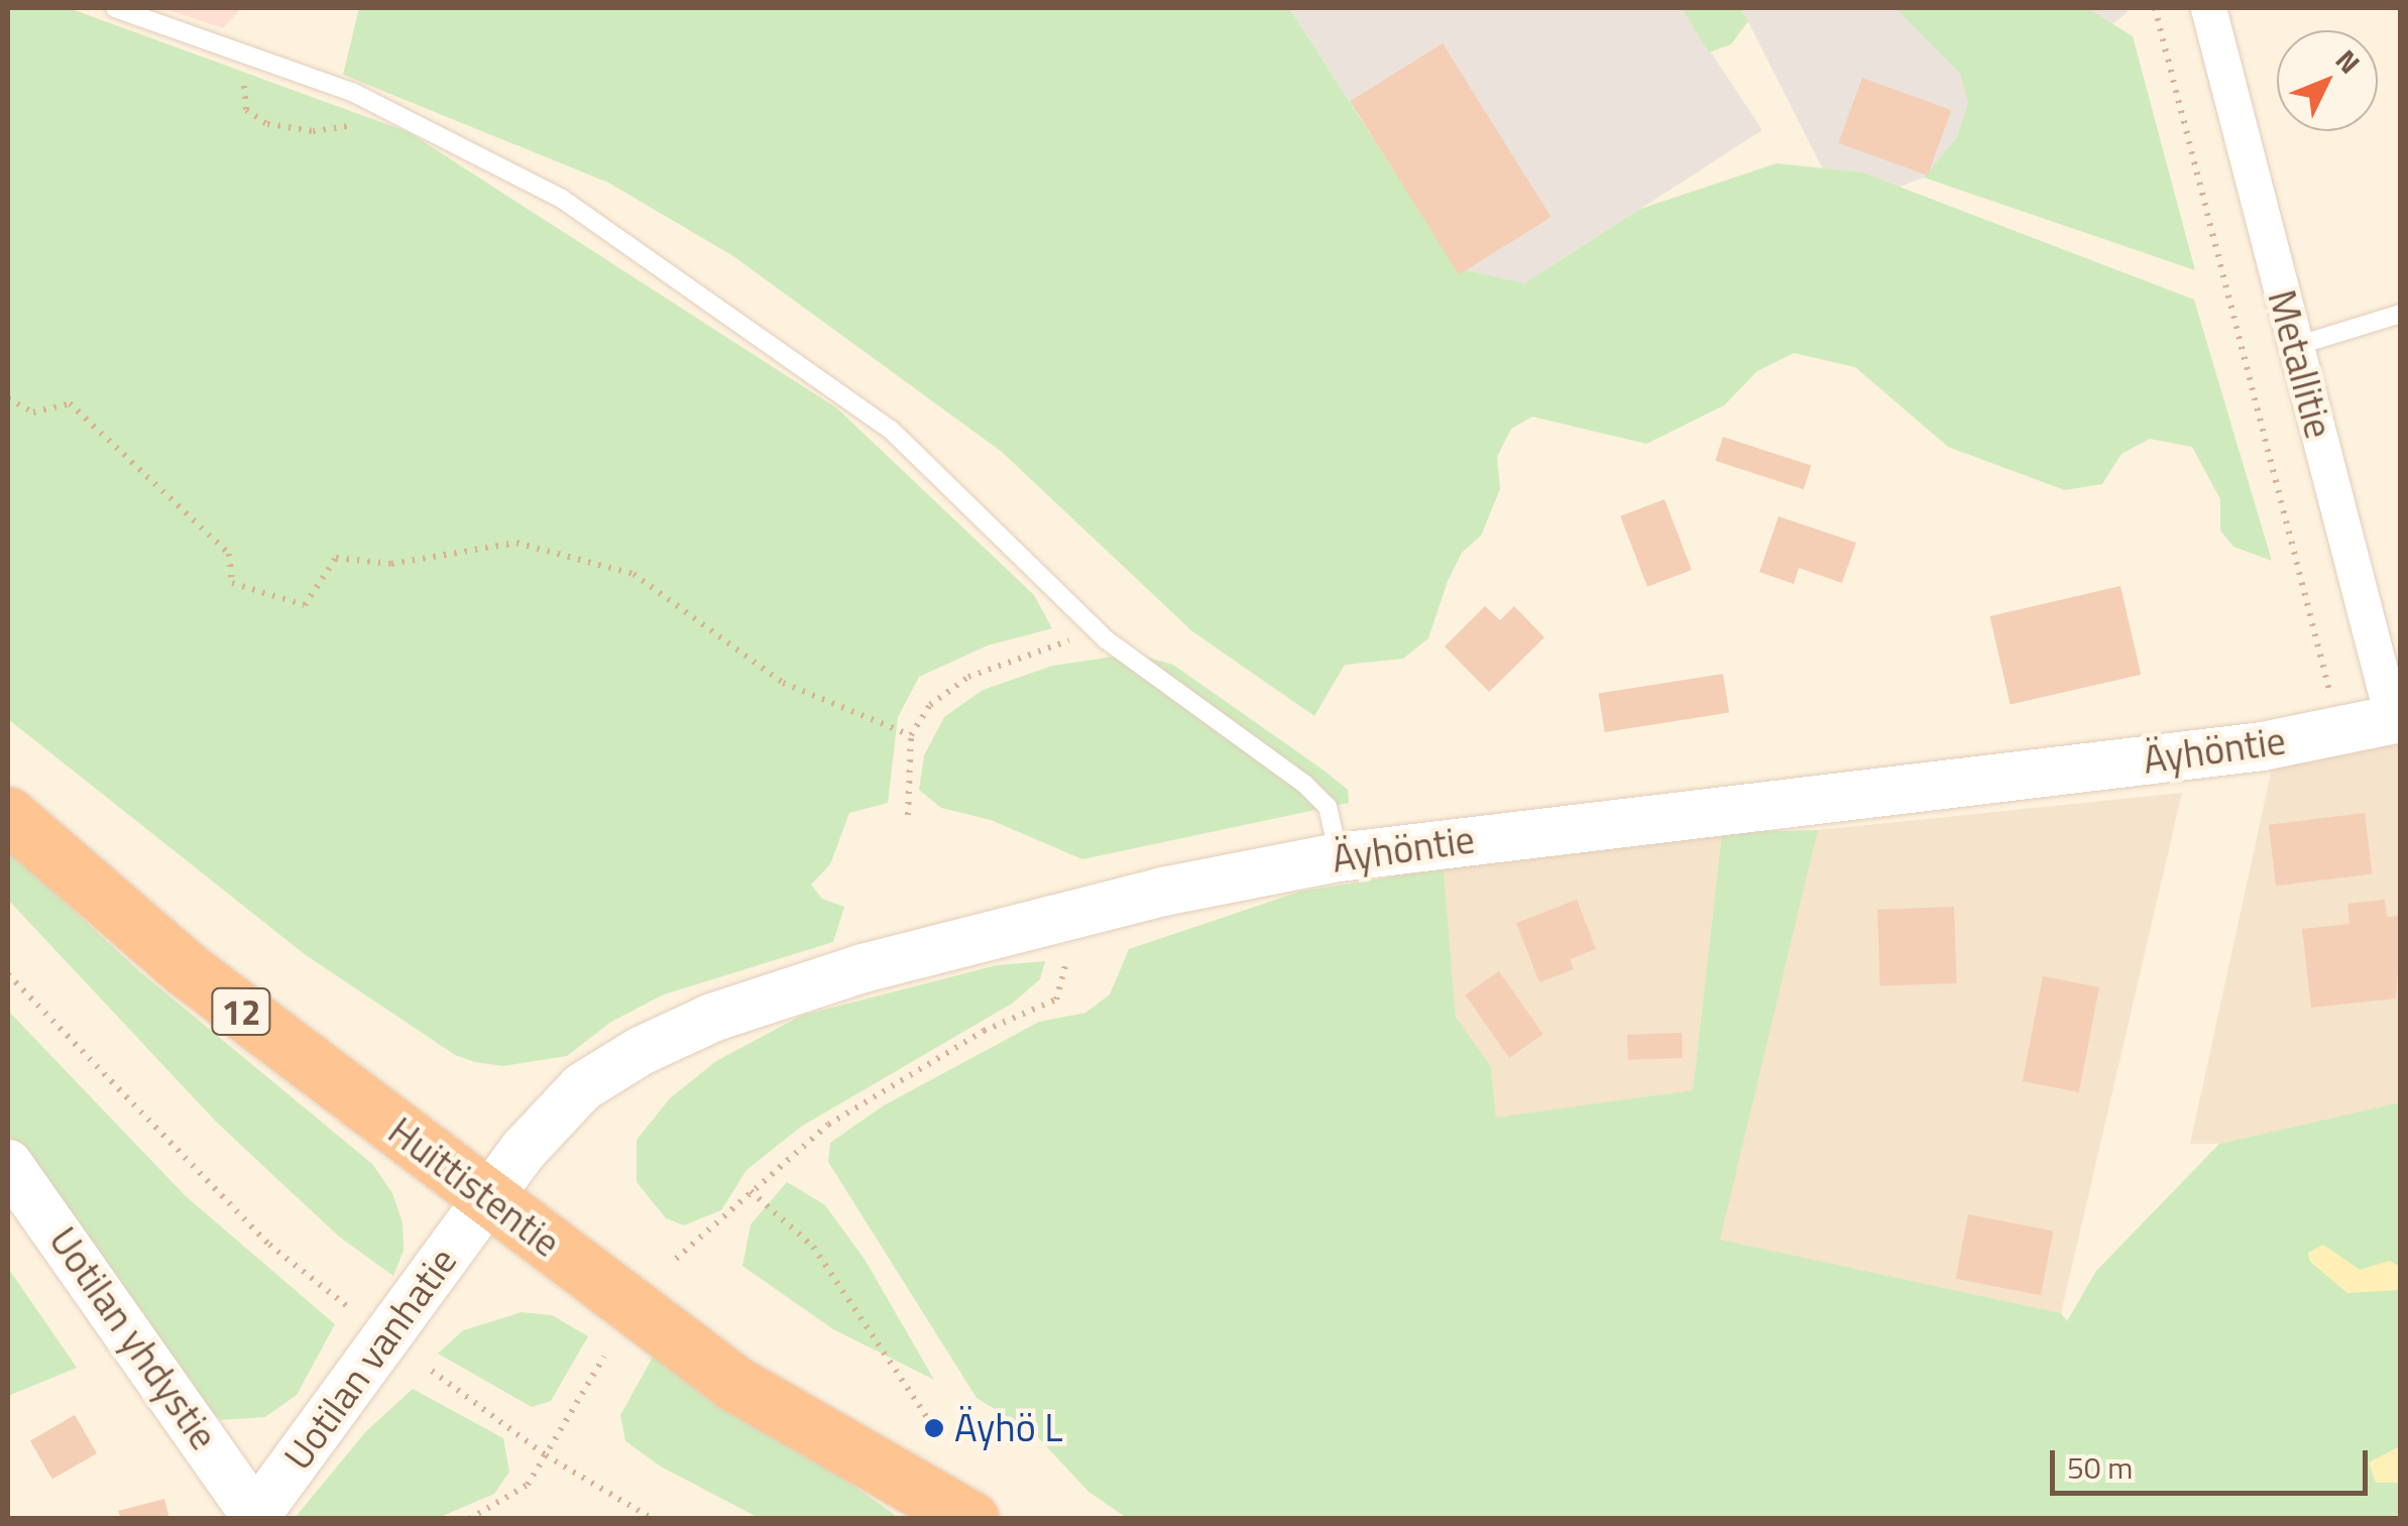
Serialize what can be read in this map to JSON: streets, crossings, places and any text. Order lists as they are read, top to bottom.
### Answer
{
  "streets": {
    "highway": ["12", "Huittistentie"],
    "main road": ["Äyhöntie", "Uotilan yhdystie", "Uotilan vanhatie"],
    "street": ["Metallitie"]
  },
  "crossings": [
    ["Metallitie", "Äyhöntie"],
    ["Äyhöntie", "Huittistentie"],
    ["Äyhöntie", "Uotilan vanhatie"],
    ["Huittistentie", "Uotilan vanhatie"],
    ["Uotilan yhdystie", "Uotilan vanhatie"]
  ],
  "places": ["Äyhö L"],
  "scale_bar": "50 m",
  "north": "top right"
}
